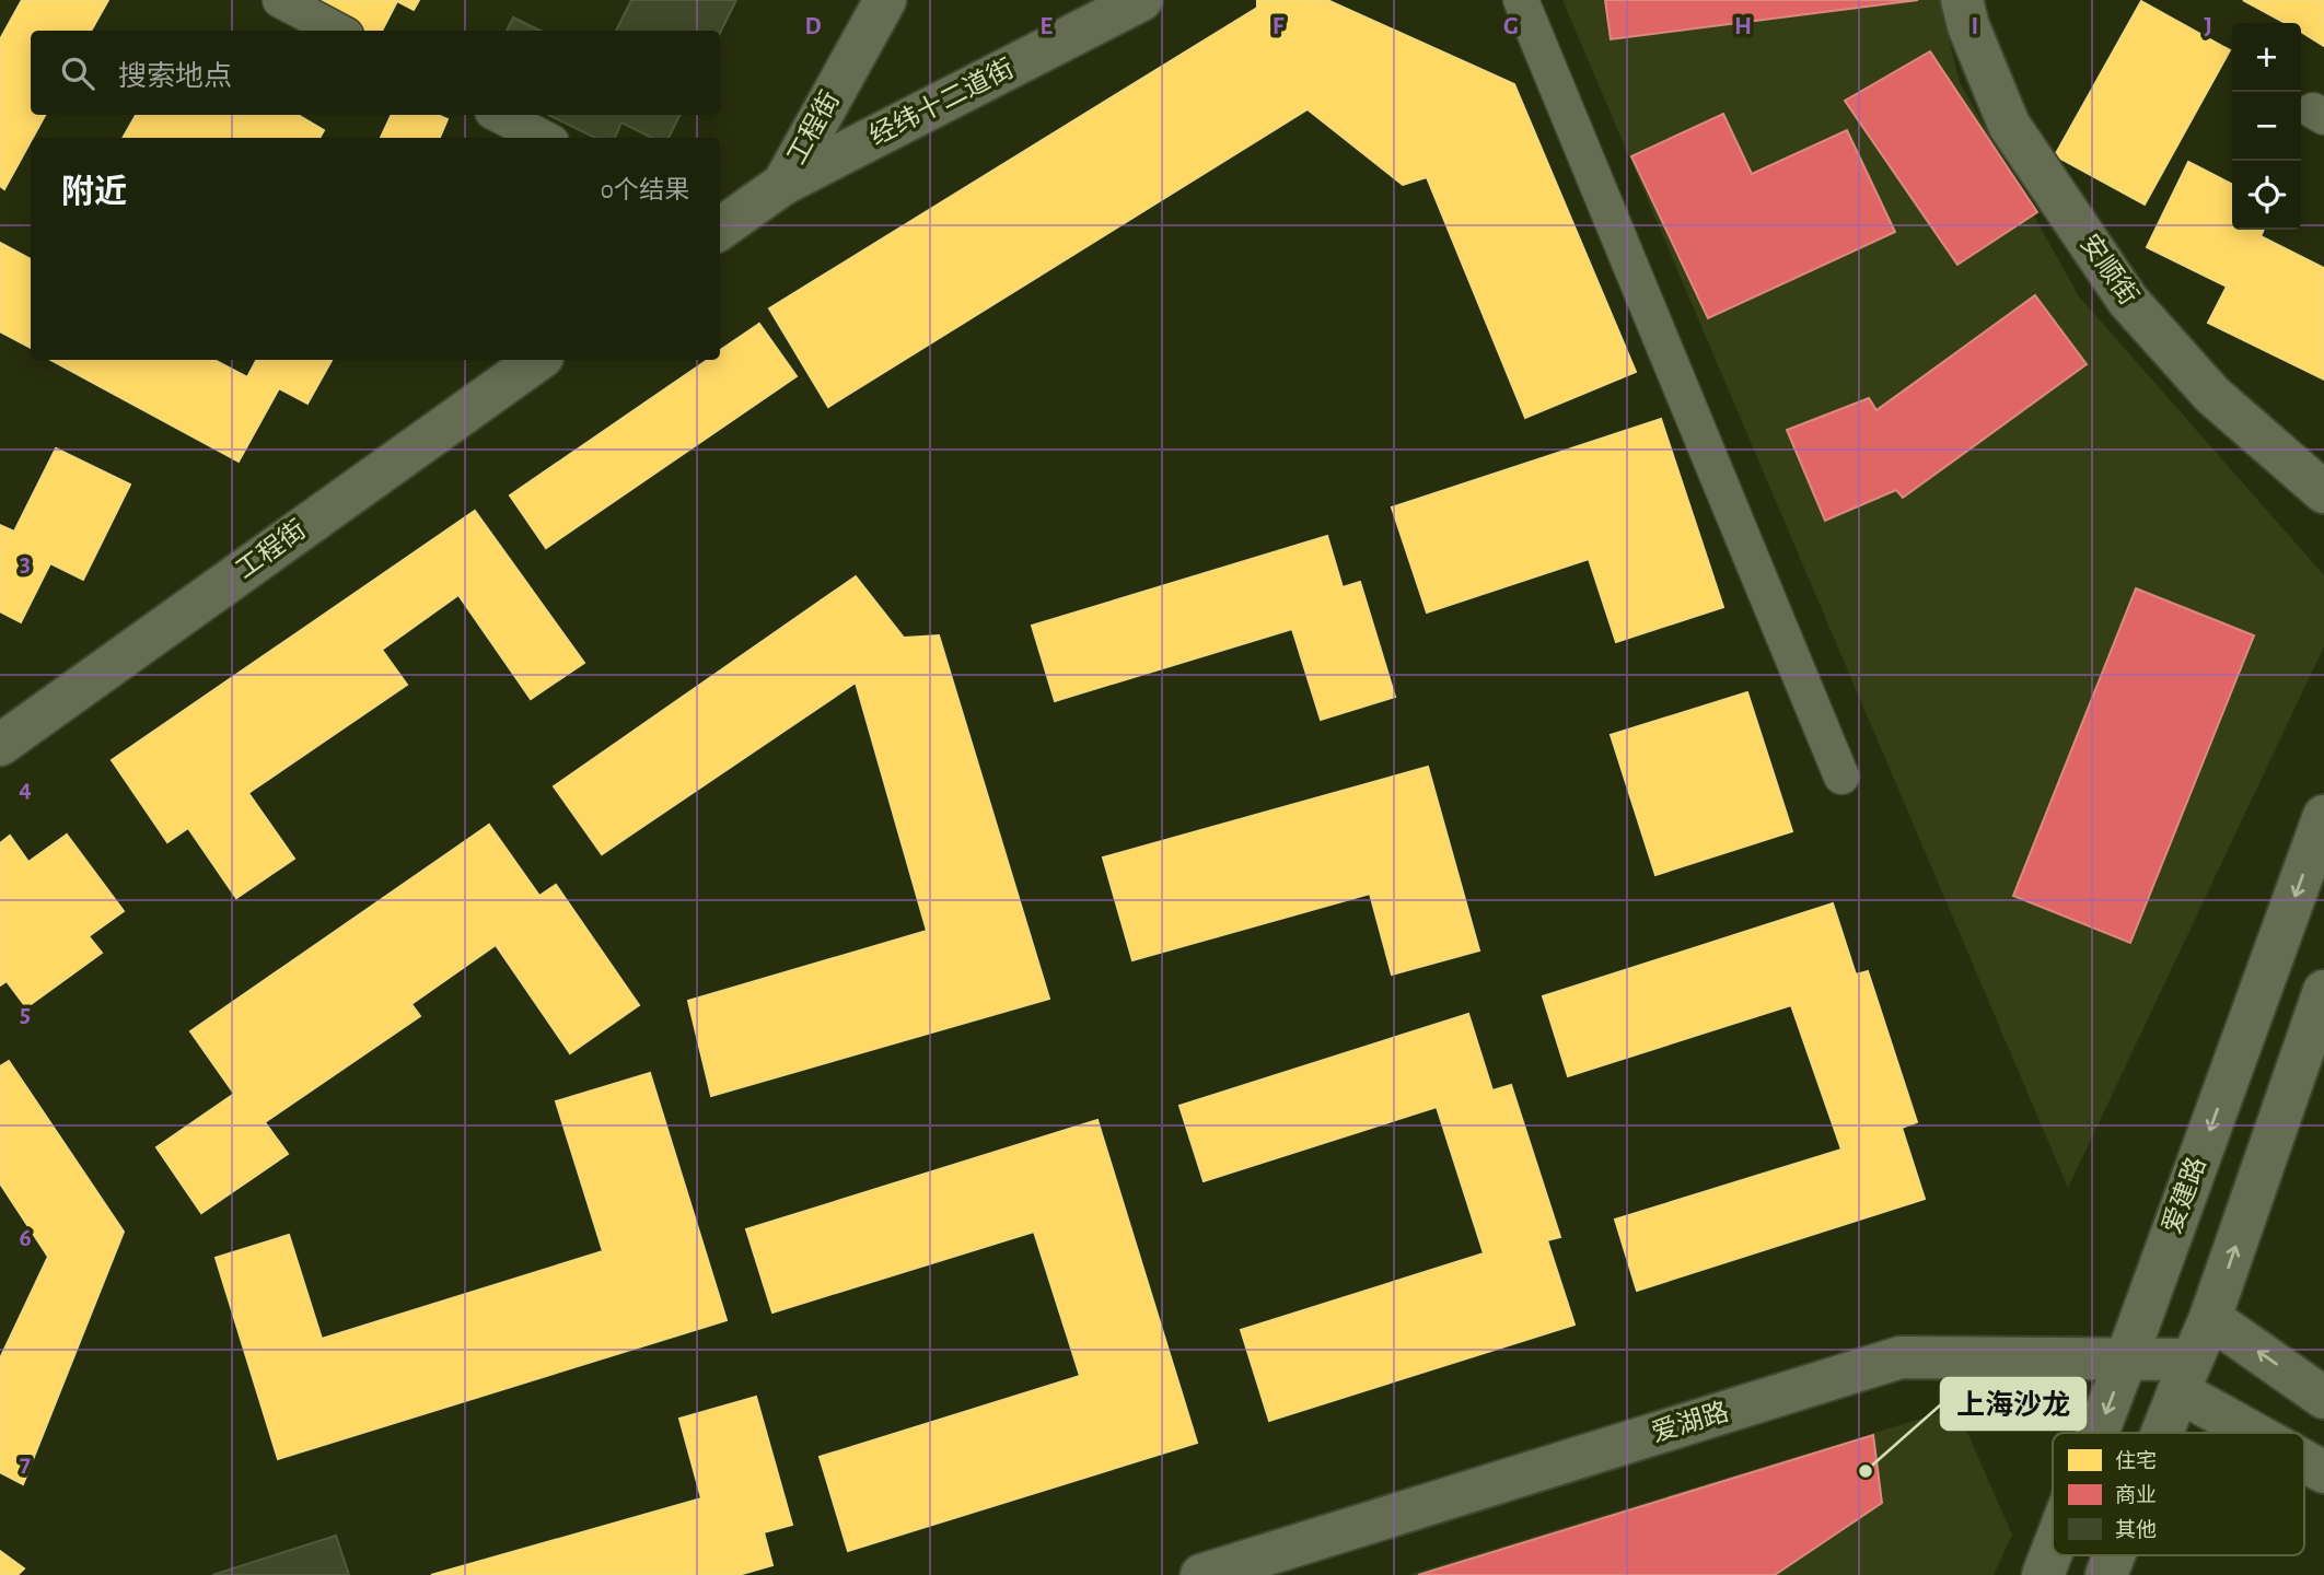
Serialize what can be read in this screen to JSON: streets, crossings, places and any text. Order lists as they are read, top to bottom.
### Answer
{
  "streets": {
    "street": [
      "经纬十二道街",
      "工程街",
      "安顺街",
      "爱建路",
      "爱湖路"
    ]
  },
  "crossings": [
    ["经纬十二道街", "工程街"],
    ["爱建路", "爱湖路"]
  ],
  "places": ["上海沙龙"],
  "legend": ["住宅", "商业", "其他"],
  "page": {
    "map_buttons": ["+", "−"],
    "search": "搜索地点",
    "heading": ["附近", "0个结果"]
  },
  "grid": {
    "columns": [
      "D",
      "E",
      "F",
      "G",
      "H",
      "I",
      "J"
    ],
    "rows": [
      "3",
      "4",
      "5",
      "6",
      "7"
    ]
  }
}
